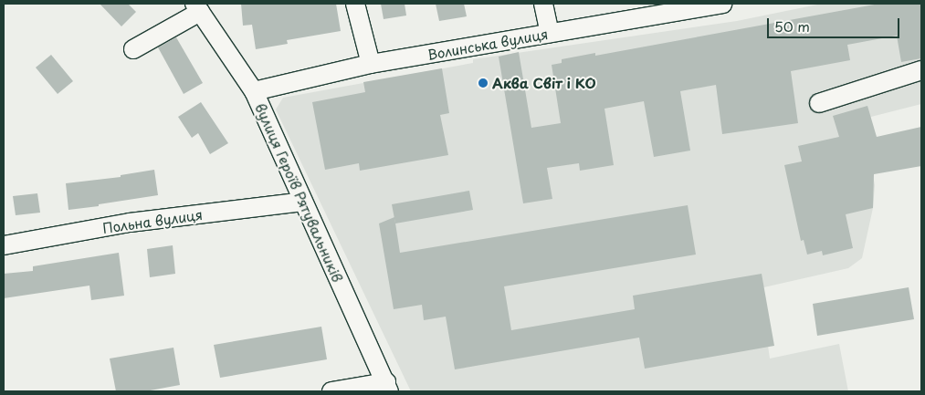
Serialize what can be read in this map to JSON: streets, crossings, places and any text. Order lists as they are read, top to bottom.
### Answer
{
  "streets": {
    "street": ["Волинська вулиця", "вулиця Героїв Рятувальників", "Польна вулиця"]
  },
  "crossings": [
    ["Волинська вулиця", "вулиця Героїв Рятувальників"],
    ["вулиця Героїв Рятувальників", "Польна вулиця"]
  ],
  "places": ["Аква Світ і КО"],
  "scale_bar": "50 m"
}
